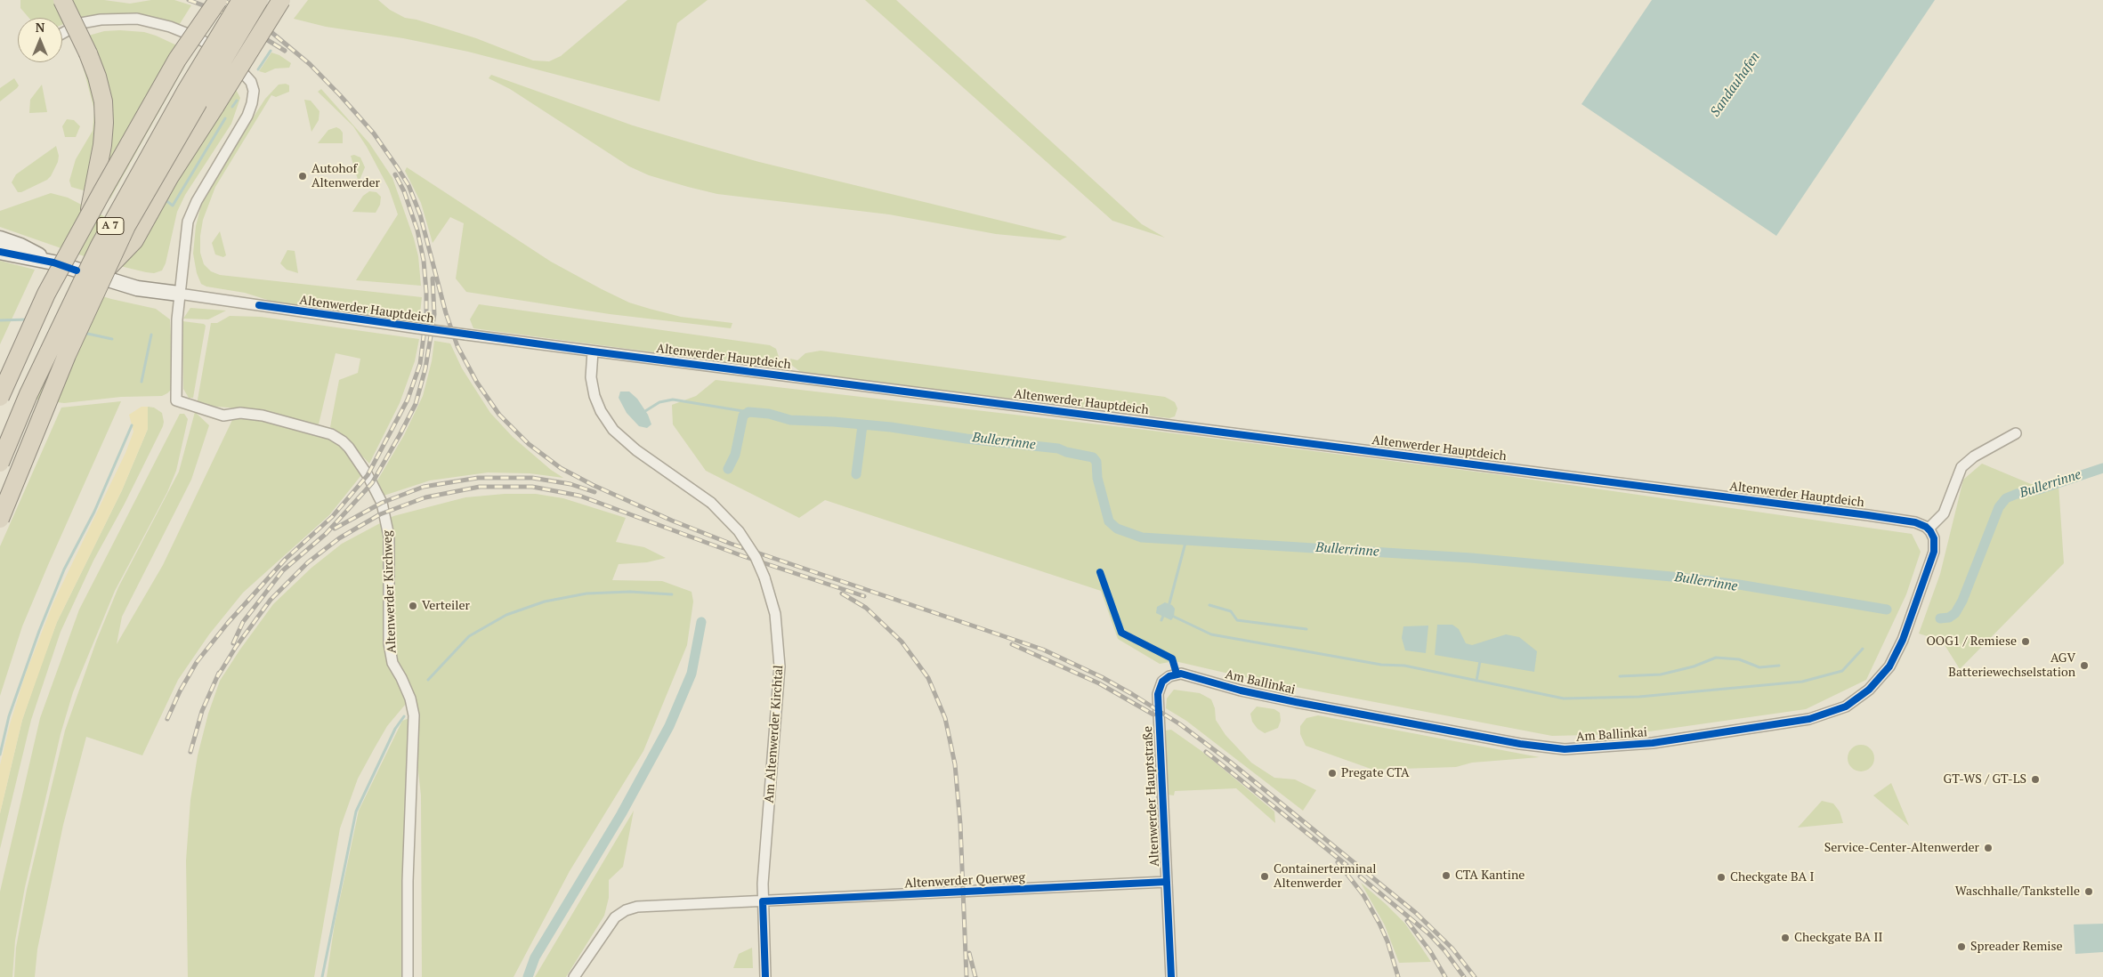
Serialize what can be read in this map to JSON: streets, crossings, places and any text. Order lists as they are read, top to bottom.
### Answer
{
  "streets": {
    "highway": ["A 7"],
    "street": [
      "Altenwerder Hauptdeich",
      "Altenwerder Kirchweg",
      "Am Ballinkai",
      "Am Altenwerder Kirchtal",
      "Altenwerder Hauptstraße",
      "Altenwerder Querweg"
    ]
  },
  "crossings": [
    ["Altenwerder Hauptdeich", "Altenwerder Kirchweg"],
    ["Altenwerder Hauptdeich", "Am Ballinkai"],
    ["Altenwerder Hauptdeich", "Am Altenwerder Kirchtal"],
    ["Am Ballinkai", "Altenwerder Hauptstraße"],
    ["Am Altenwerder Kirchtal", "Altenwerder Querweg"],
    ["Altenwerder Hauptstraße", "Altenwerder Querweg"]
  ],
  "water": ["Sandauhafen", "Bullerrinne"],
  "places": [
    "Autohof Altenwerder",
    "Verteiler",
    "OOG1 / Remiese",
    "AGV Batteriewechselstation",
    "Pregate CTA",
    "GT-WS / GT-LS",
    "Service-Center-Altenwerder",
    "CTA Kantine",
    "Containerterminal Altenwerder",
    "Checkgate BA I",
    "Waschhalle/Tankstelle",
    "Checkgate BA II",
    "Spreader Remise"
  ],
  "north": "top"
}
